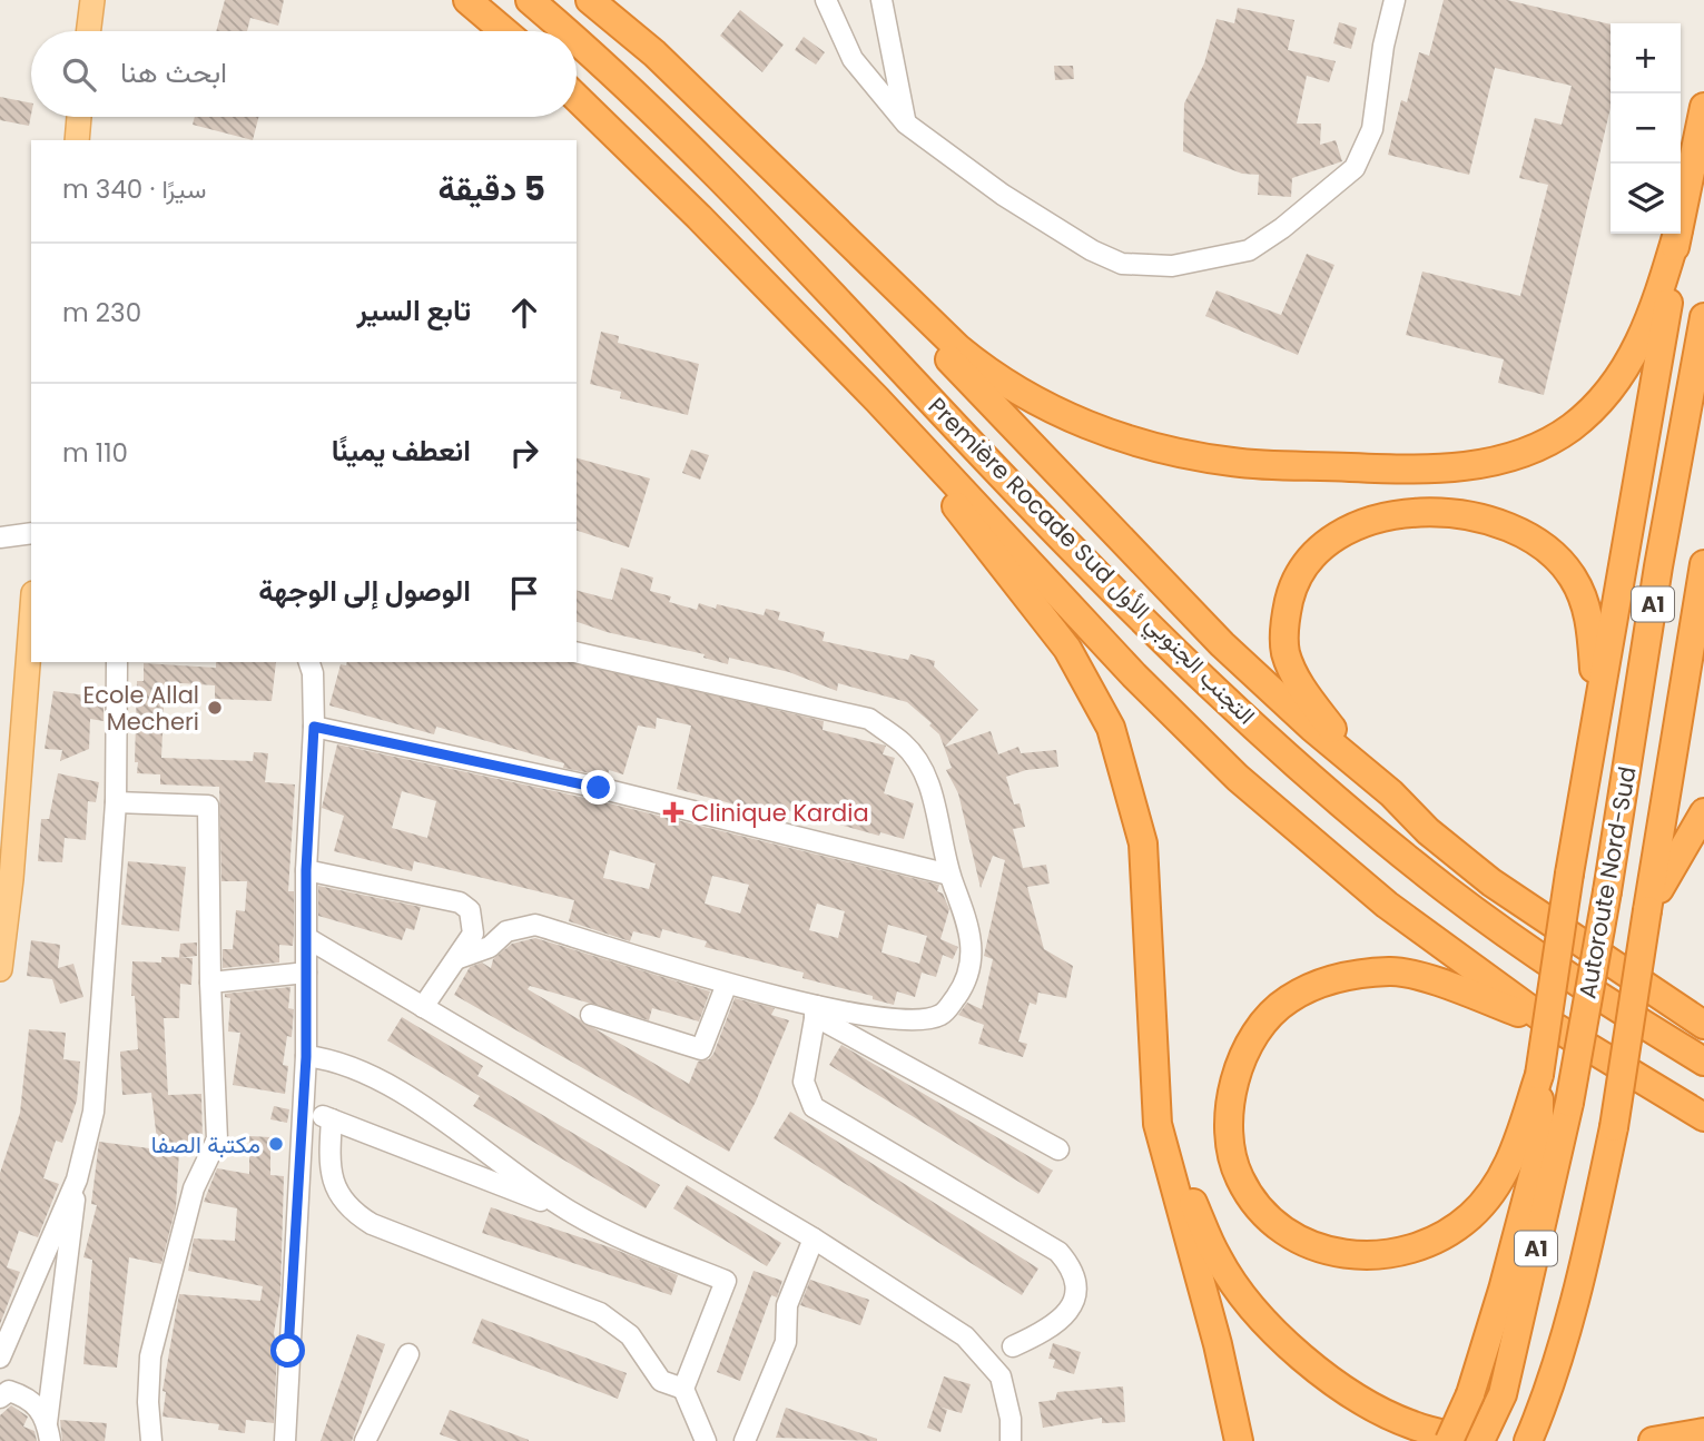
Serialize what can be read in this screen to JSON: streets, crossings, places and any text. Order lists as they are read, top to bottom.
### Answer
{
  "streets": {
    "highway": ["Première Rocade Sud التجنب الجنوبي الأول", "A1", "Autoroute Nord-Sud"]
  },
  "places": {
    "other": ["Ecole Allal Mecheri", "مكتبة الصفا"],
    "health": ["Clinique Kardia"]
  },
  "page": {
    "map_buttons": ["+", "−"],
    "search": "ابحث هنا",
    "heading": ["5 دقيقة", "سيرًا · 340 m"],
    "list": [
      ["تابع السير", "230 m"],
      ["انعطف يمينًا", "110 m"],
      "الوصول إلى الوجهة"
    ]
  }
}
